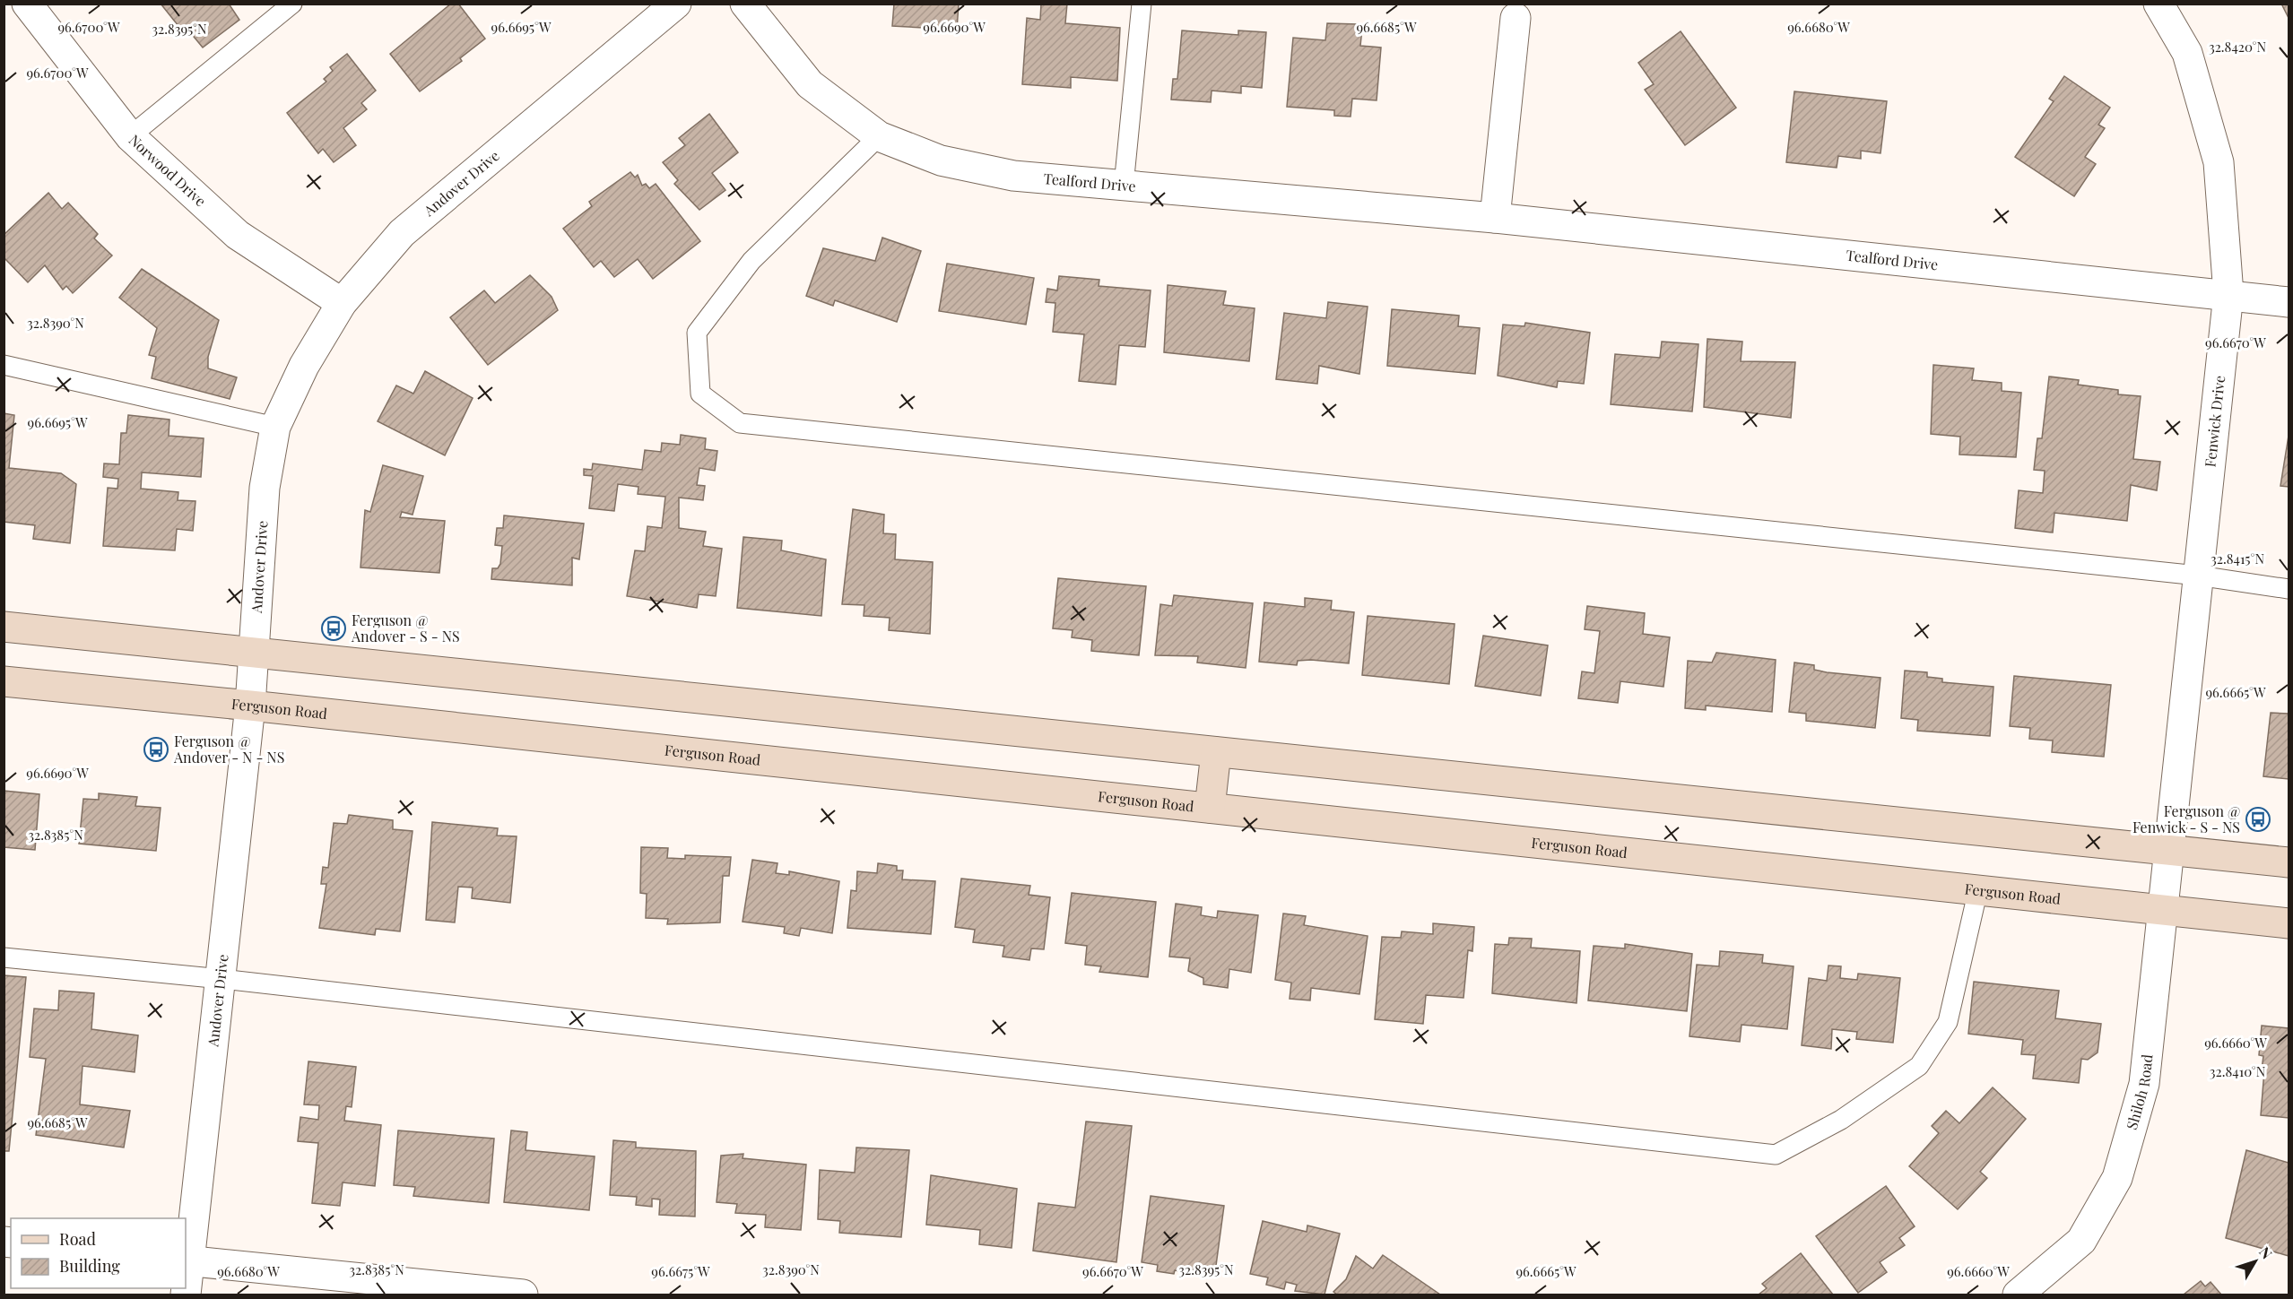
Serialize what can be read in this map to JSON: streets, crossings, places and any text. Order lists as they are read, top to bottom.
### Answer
{
  "streets": {
    "main road": ["Ferguson Road"],
    "street": [
      "Norwood Drive",
      "Andover Drive",
      "Tealford Drive",
      "Fenwick Drive",
      "Shiloh Road"
    ]
  },
  "crossings": [
    ["Norwood Drive", "Andover Drive"],
    ["Andover Drive", "Ferguson Road"],
    ["Tealford Drive", "Fenwick Drive"],
    ["Fenwick Drive", "Shiloh Road"],
    ["Ferguson Road", "Shiloh Road"]
  ],
  "places": {
    "bus stop": ["Ferguson @ Andover - S - NS", "Ferguson @ Andover - N - NS", "Ferguson @ Fenwick - S - NS"]
  },
  "legend": ["Road", "Building"],
  "north": "top right",
  "coordinates": [
    "96.6685°W",
    "96.6700°W",
    "96.6695°W",
    "96.6690°W",
    "96.6680°W",
    "32.8395°N",
    "32.8420°N",
    "32.8390°N",
    "96.6670°W",
    "32.8415°N",
    "96.6665°W",
    "32.8385°N",
    "96.6660°W",
    "32.8410°N",
    "96.6675°W"
  ]
}
